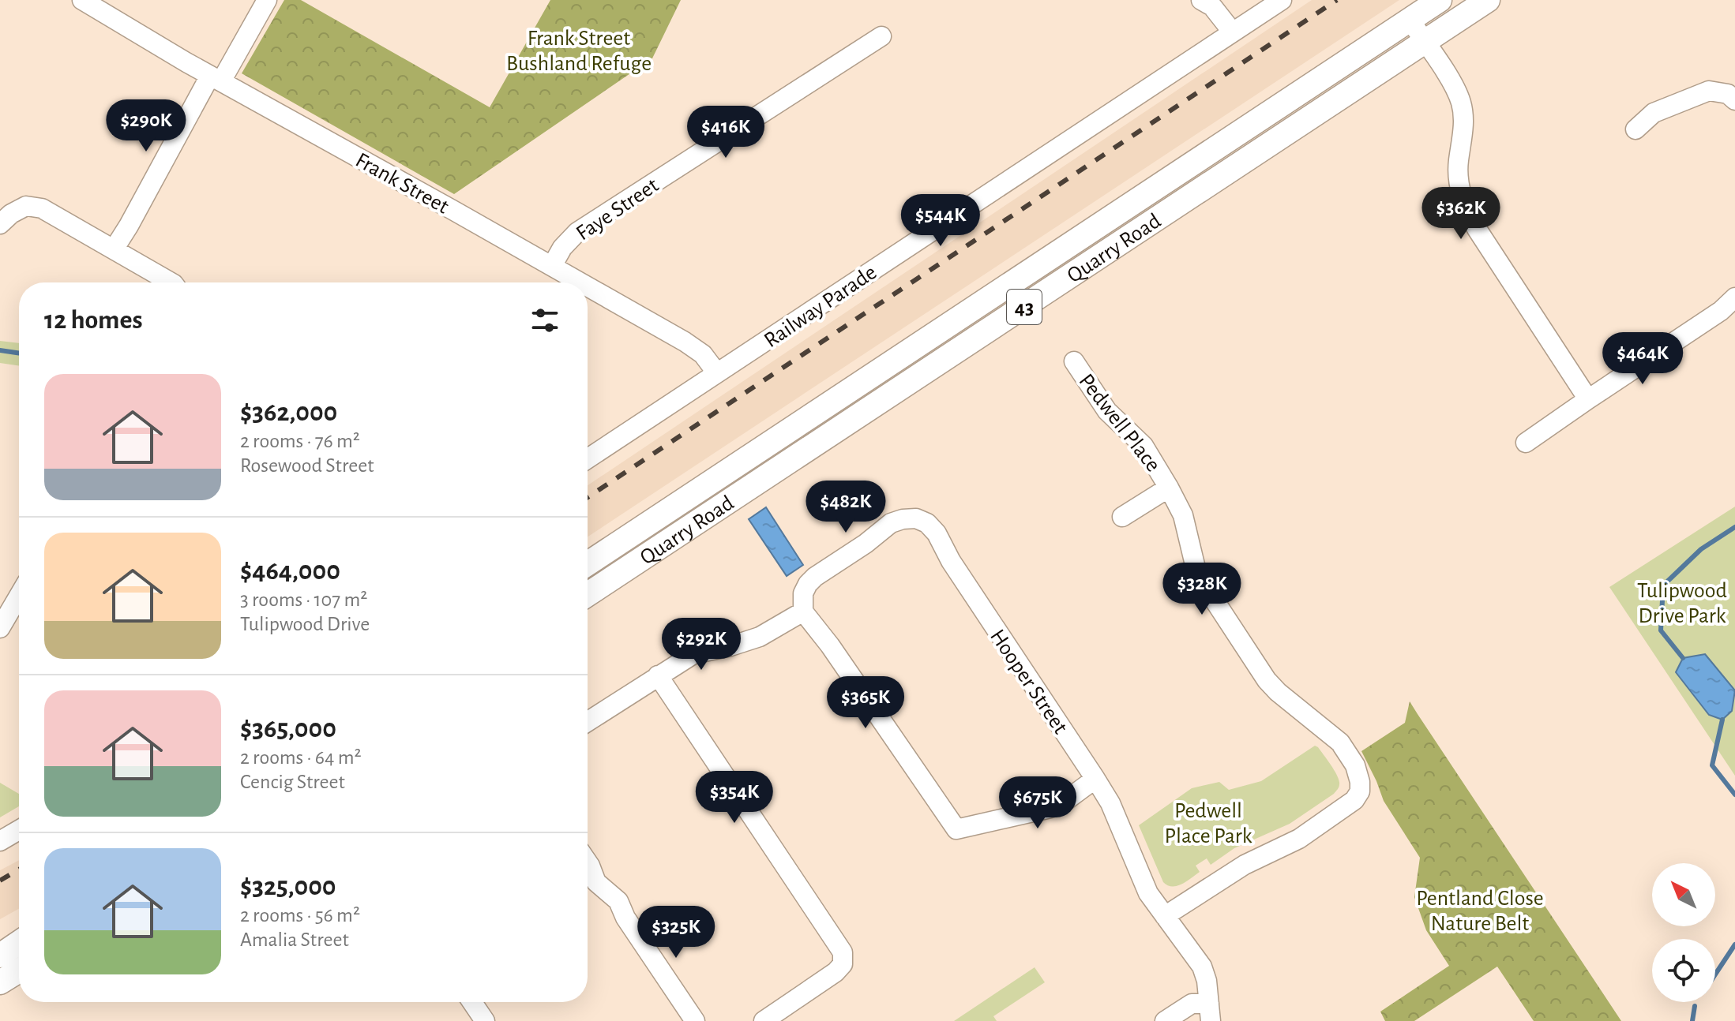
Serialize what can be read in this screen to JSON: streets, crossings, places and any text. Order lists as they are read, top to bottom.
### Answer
{
  "streets": {
    "main road": ["Quarry Road", "43"],
    "street": [
      "Frank Street",
      "Faye Street",
      "Railway Parade",
      "Pedwell Place",
      "Hooper Street"
    ]
  },
  "crossings": [
    ["Frank Street", "Faye Street"],
    ["Frank Street", "Railway Parade"],
    ["Pedwell Place", "Hooper Street"]
  ],
  "parks": [
    "Frank Street Bushland Refuge",
    "Tulipwood Drive Park",
    "Pedwell Place Park",
    "Pentland Close Nature Belt"
  ],
  "north": "top left",
  "page": {
    "price": [
      "$290K",
      "$416K",
      "$362K",
      "$544K",
      "$464K",
      "$482K",
      "$328K",
      "$292K",
      "$365K",
      "$354K",
      "$675K",
      "$325K"
    ],
    "heading": "12 homes",
    "list": [
      {
        "name": "$362,000",
        "note": "2 rooms · 76 m² · Rosewood Street"
      },
      {
        "name": "$464,000",
        "note": "3 rooms · 107 m² · Tulipwood Drive"
      },
      {
        "name": "$365,000",
        "note": "2 rooms · 64 m² · Cencig Street"
      },
      {
        "name": "$325,000",
        "note": "2 rooms · 56 m² · Amalia Street"
      }
    ]
  }
}
